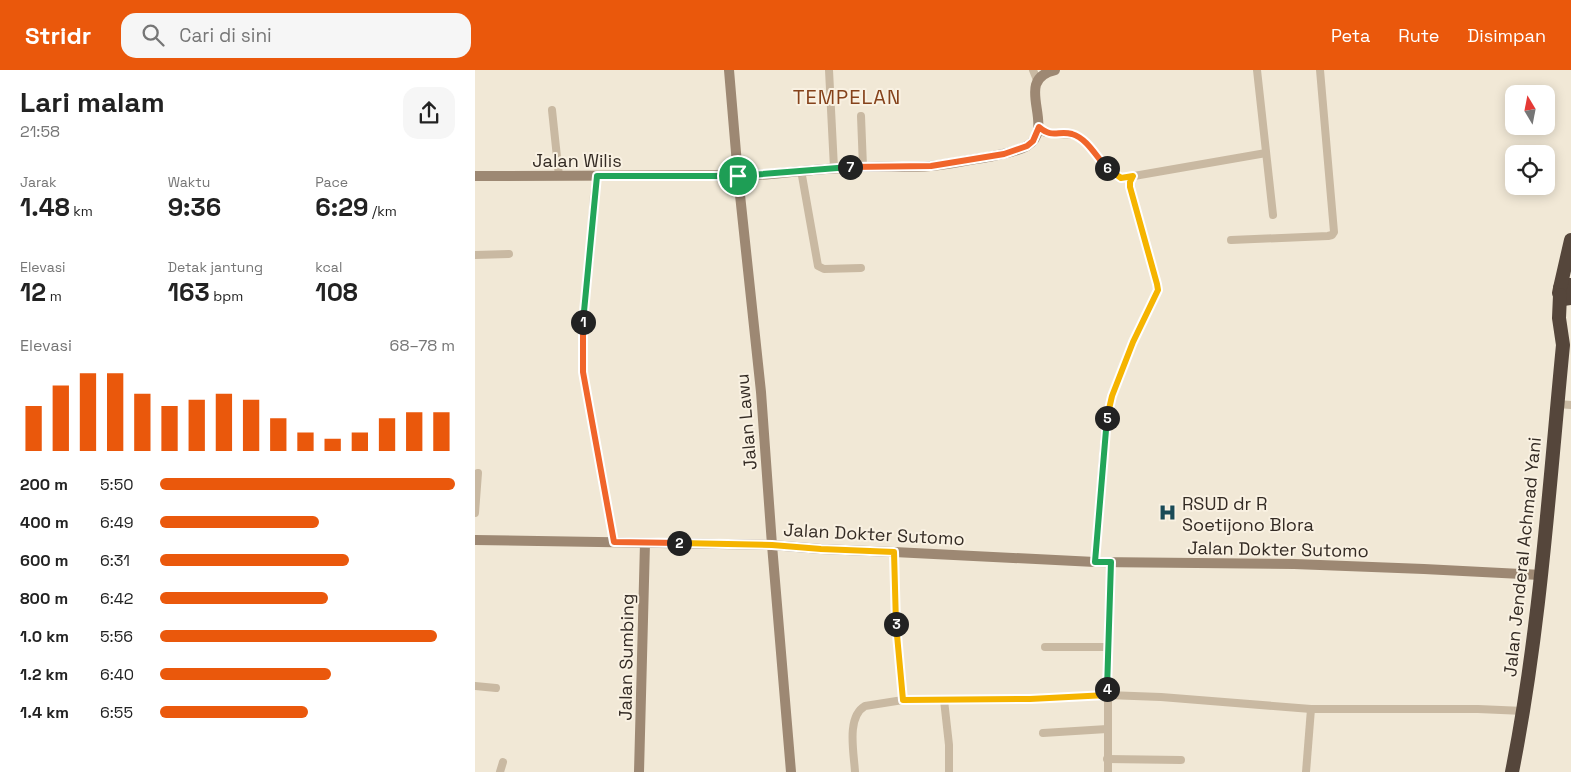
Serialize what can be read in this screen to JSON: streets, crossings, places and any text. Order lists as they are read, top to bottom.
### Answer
{
  "streets": {
    "highway": ["Jalan Jenderal Achmad Yani"],
    "main road": [
      "Jalan Wilis",
      "Jalan Lawu",
      "Jalan Dokter Sutomo",
      "Jalan Sumbing"
    ]
  },
  "crossings": [
    ["Jalan Wilis", "Jalan Lawu"],
    ["Jalan Lawu", "Jalan Dokter Sutomo"],
    ["Jalan Dokter Sutomo", "Jalan Jenderal Achmad Yani"],
    ["Jalan Dokter Sutomo", "Jalan Sumbing"]
  ],
  "districts": ["TEMPELAN"],
  "places": {
    "hospital": ["RSUD dr R Soetijono Blora"]
  },
  "north": "top",
  "page": {
    "header": "Stridr",
    "search": "Cari di sini",
    "nav": ["Peta", "Rute", "Disimpan"],
    "heading": ["Lari malam", "21:58"],
    "stats": [
      ["Jarak", "1.48 km"],
      ["Waktu", "9:36"],
      ["Pace", "6:29 /km"],
      ["Elevasi", "12 m"],
      ["Detak jantung", "163 bpm"],
      ["kcal", "108"]
    ],
    "pins": [
      "7",
      "6",
      "1",
      "5",
      "2",
      "3",
      "4"
    ],
    "chart": ["Elevasi", "68–78 m"],
    "list": [
      {
        "name": "200 m",
        "note": "5:50"
      },
      {
        "name": "400 m",
        "note": "6:49"
      },
      {
        "name": "600 m",
        "note": "6:31"
      },
      {
        "name": "800 m",
        "note": "6:42"
      },
      {
        "name": "1.0 km",
        "note": "5:56"
      },
      {
        "name": "1.2 km",
        "note": "6:40"
      },
      {
        "name": "1.4 km",
        "note": "6:55"
      }
    ]
  }
}
